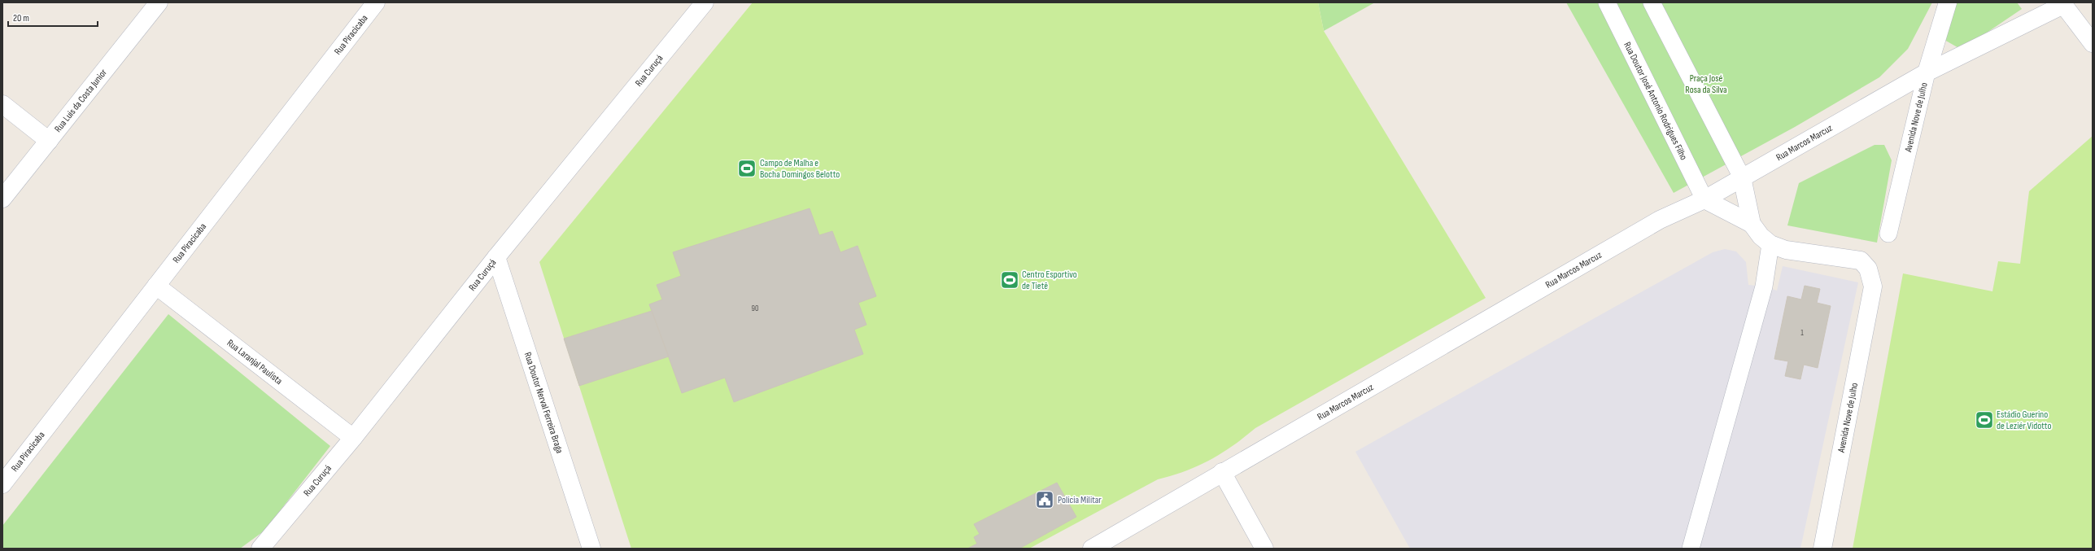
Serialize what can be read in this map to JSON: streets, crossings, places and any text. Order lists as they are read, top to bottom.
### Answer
{
  "streets": {
    "street": [
      "Rua Piracicaba",
      "Rua Curuçá",
      "Rua Luis da Costa Junior",
      "Avenida Nove de Julho",
      "Rua Marcos Marcuz",
      "Rua Laranjal Paulista",
      "Rua Doutor Nerval Ferreira Braga"
    ],
    "lane": ["Rua Doutor José Antonio Rodrigues Filho"]
  },
  "crossings": [
    ["Rua Piracicaba", "Rua Laranjal Paulista"],
    ["Rua Curuçá", "Rua Laranjal Paulista"],
    ["Rua Curuçá", "Rua Doutor Nerval Ferreira Braga"],
    ["Rua Doutor José Antonio Rodrigues Filho", "Rua Marcos Marcuz"],
    ["Avenida Nove de Julho", "Rua Marcos Marcuz"]
  ],
  "parks": ["Praça José Rosa da Silva"],
  "places": {
    "sports": ["Campo de Malha e Bocha Domingos Belotto", "Centro Esportivo de Tietê", "Estádio Guerino de Leziér Vidotto"],
    "public building": ["Polícia Militar"]
  },
  "house_numbers": ["90", "1"],
  "scale_bar": "20 m"
}
